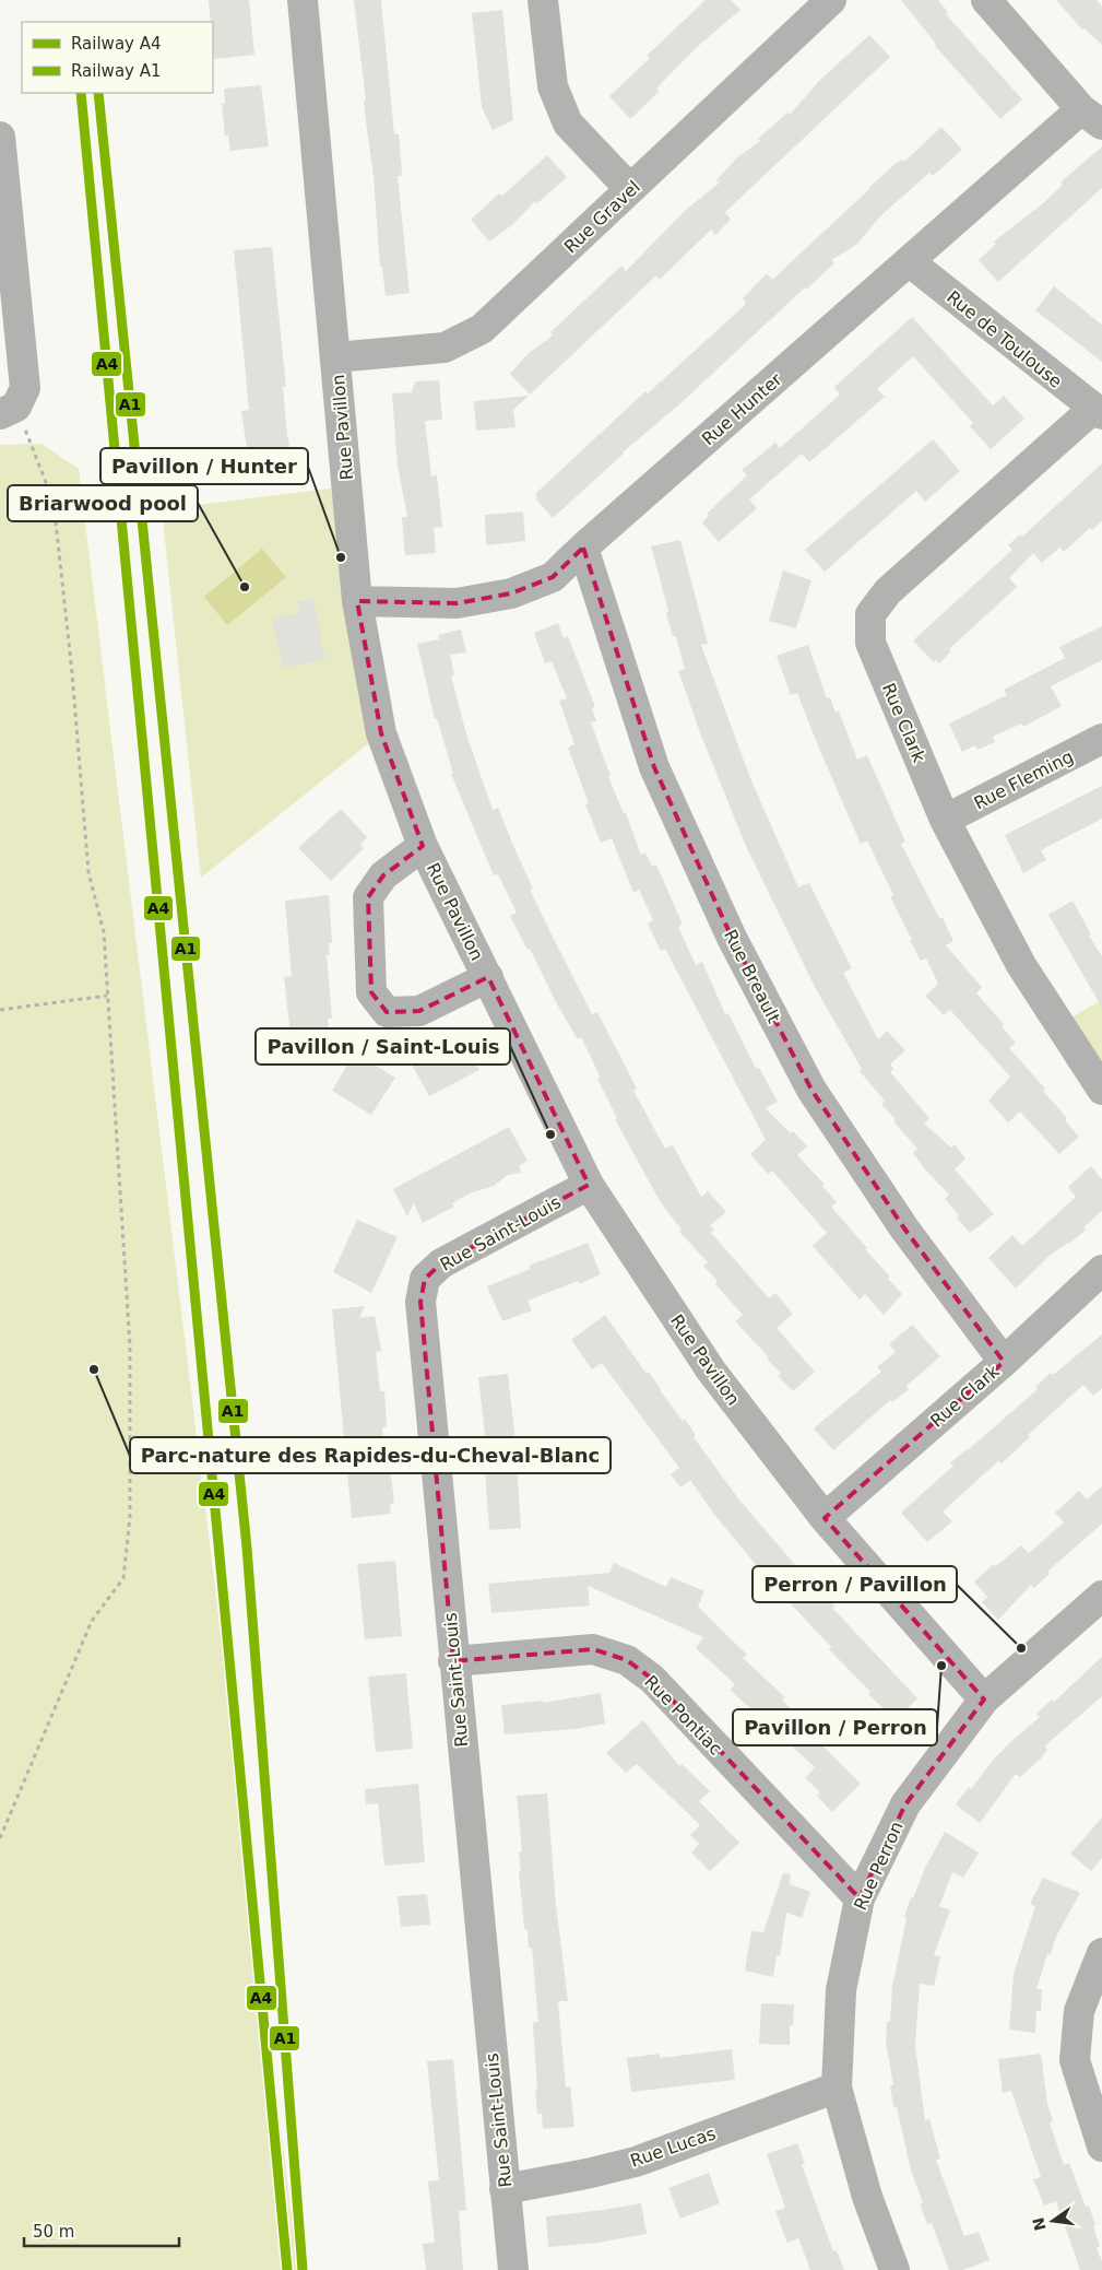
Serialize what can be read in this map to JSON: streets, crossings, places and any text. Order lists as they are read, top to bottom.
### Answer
{
  "streets": {
    "street": [
      "Rue Gravel",
      "Rue de Toulouse",
      "Rue Hunter",
      "Rue Pavillon",
      "Rue Clark",
      "Rue Fleming",
      "Rue Breault",
      "Rue Saint-Louis",
      "Rue Pontiac",
      "Rue Perron",
      "Rue Lucas"
    ]
  },
  "crossings": [
    ["Rue Gravel", "Rue Pavillon"],
    ["Rue de Toulouse", "Rue Hunter"],
    ["Rue de Toulouse", "Rue Clark"],
    ["Rue Hunter", "Rue Pavillon"],
    ["Rue Hunter", "Rue Breault"],
    ["Rue Pavillon", "Rue Clark"],
    ["Rue Pavillon", "Rue Saint-Louis"],
    ["Rue Pavillon", "Rue Perron"],
    ["Rue Clark", "Rue Fleming"],
    ["Rue Clark", "Rue Breault"],
    ["Rue Saint-Louis", "Rue Pontiac"],
    ["Rue Saint-Louis", "Rue Lucas"],
    ["Rue Pontiac", "Rue Perron"],
    ["Rue Perron", "Rue Lucas"]
  ],
  "places": [
    "Pavillon / Hunter",
    "Briarwood pool",
    "Pavillon / Saint-Louis",
    "Parc-nature des Rapides-du-Cheval-Blanc",
    "Perron / Pavillon",
    "Pavillon / Perron"
  ],
  "lines": ["rail line A4", "rail line A1"],
  "legend": ["Railway A4", "Railway A1"],
  "scale_bar": "50 m",
  "north": "left"
}
